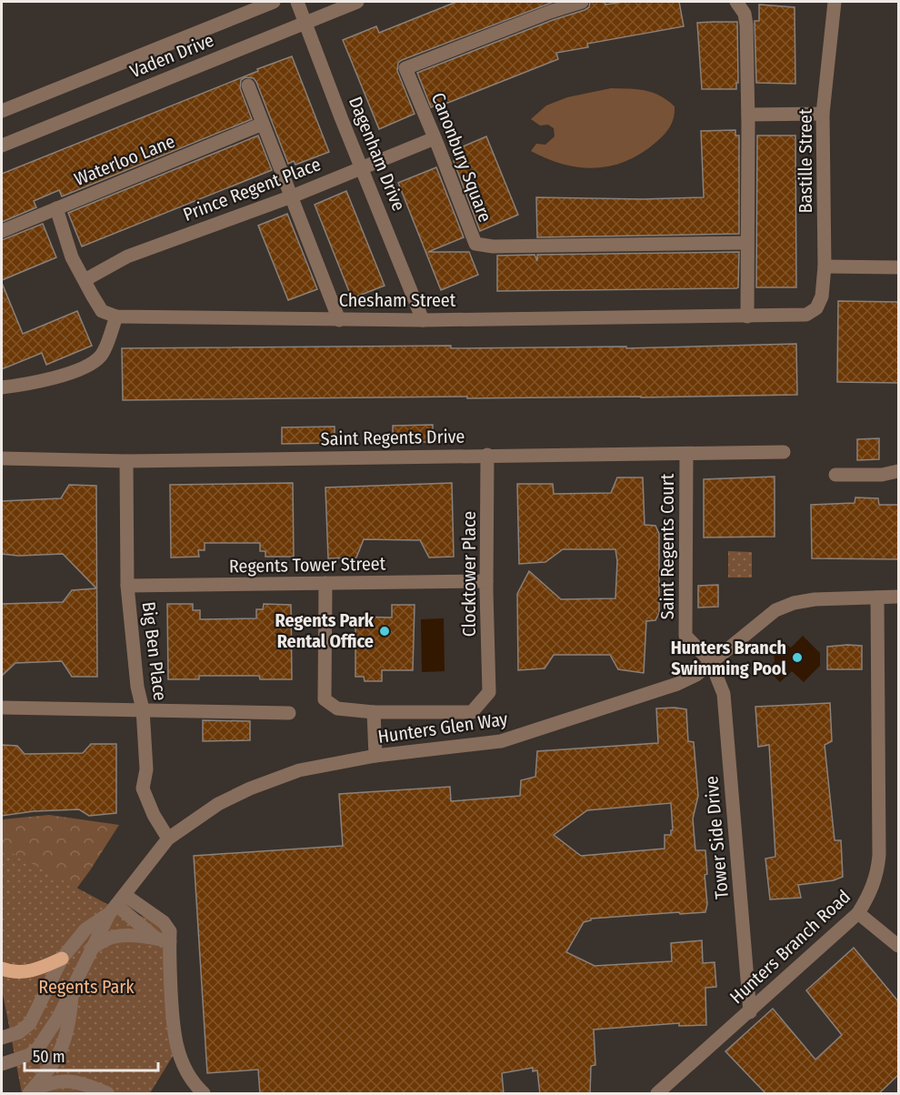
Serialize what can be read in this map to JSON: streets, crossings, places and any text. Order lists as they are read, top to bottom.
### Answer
{
  "streets": {
    "street": [
      "Vaden Drive",
      "Dagenham Drive",
      "Canonbury Square",
      "Waterloo Lane",
      "Bastille Street",
      "Prince Regent Place",
      "Chesham Street",
      "Saint Regents Drive",
      "Saint Regents Court",
      "Regents Tower Street",
      "Clocktower Place",
      "Big Ben Place",
      "Hunters Glen Way",
      "Tower Side Drive",
      "Hunters Branch Road"
    ]
  },
  "crossings": [
    ["Vaden Drive", "Dagenham Drive"],
    ["Dagenham Drive", "Prince Regent Place"],
    ["Dagenham Drive", "Chesham Street"],
    ["Canonbury Square", "Prince Regent Place"],
    ["Bastille Street", "Chesham Street"],
    ["Saint Regents Drive", "Saint Regents Court"],
    ["Saint Regents Drive", "Clocktower Place"],
    ["Saint Regents Drive", "Big Ben Place"],
    ["Saint Regents Court", "Hunters Glen Way"],
    ["Saint Regents Court", "Tower Side Drive"],
    ["Regents Tower Street", "Clocktower Place"],
    ["Regents Tower Street", "Big Ben Place"],
    ["Big Ben Place", "Hunters Glen Way"],
    ["Hunters Glen Way", "Tower Side Drive"],
    ["Hunters Glen Way", "Hunters Branch Road"],
    ["Tower Side Drive", "Hunters Branch Road"]
  ],
  "parks": ["Regents Park"],
  "places": ["Regents Park Rental Office", "Hunters Branch Swimming Pool"],
  "scale_bar": "50 m"
}
